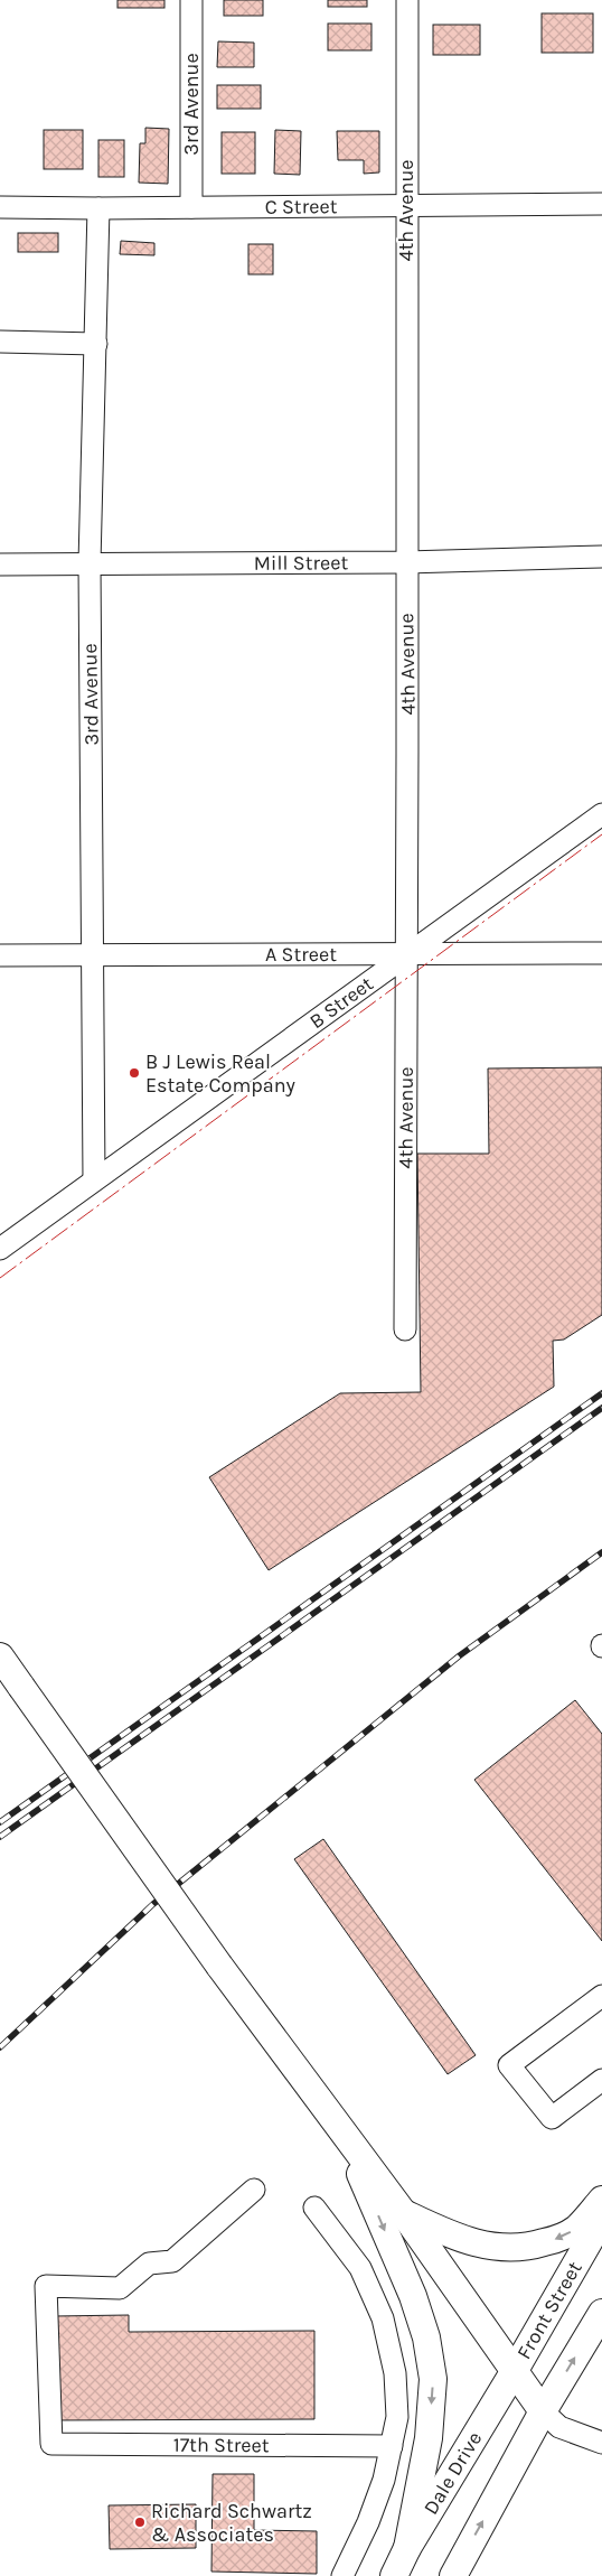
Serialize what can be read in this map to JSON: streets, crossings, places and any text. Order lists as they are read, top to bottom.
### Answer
{
  "streets": {
    "main road": ["Front Street", "Dale Drive"],
    "street": [
      "3rd Avenue",
      "C Street",
      "4th Avenue",
      "Mill Street",
      "A Street",
      "B Street",
      "17th Street"
    ]
  },
  "crossings": [
    ["3rd Avenue", "C Street"],
    ["3rd Avenue", "Mill Street"],
    ["3rd Avenue", "A Street"],
    ["3rd Avenue", "B Street"],
    ["C Street", "4th Avenue"],
    ["4th Avenue", "Mill Street"],
    ["4th Avenue", "A Street"],
    ["4th Avenue", "B Street"],
    ["A Street", "B Street"],
    ["Front Street", "Dale Drive"]
  ],
  "places": ["B J Lewis Real Estate Company", "Richard Schwartz & Associates"]
}
